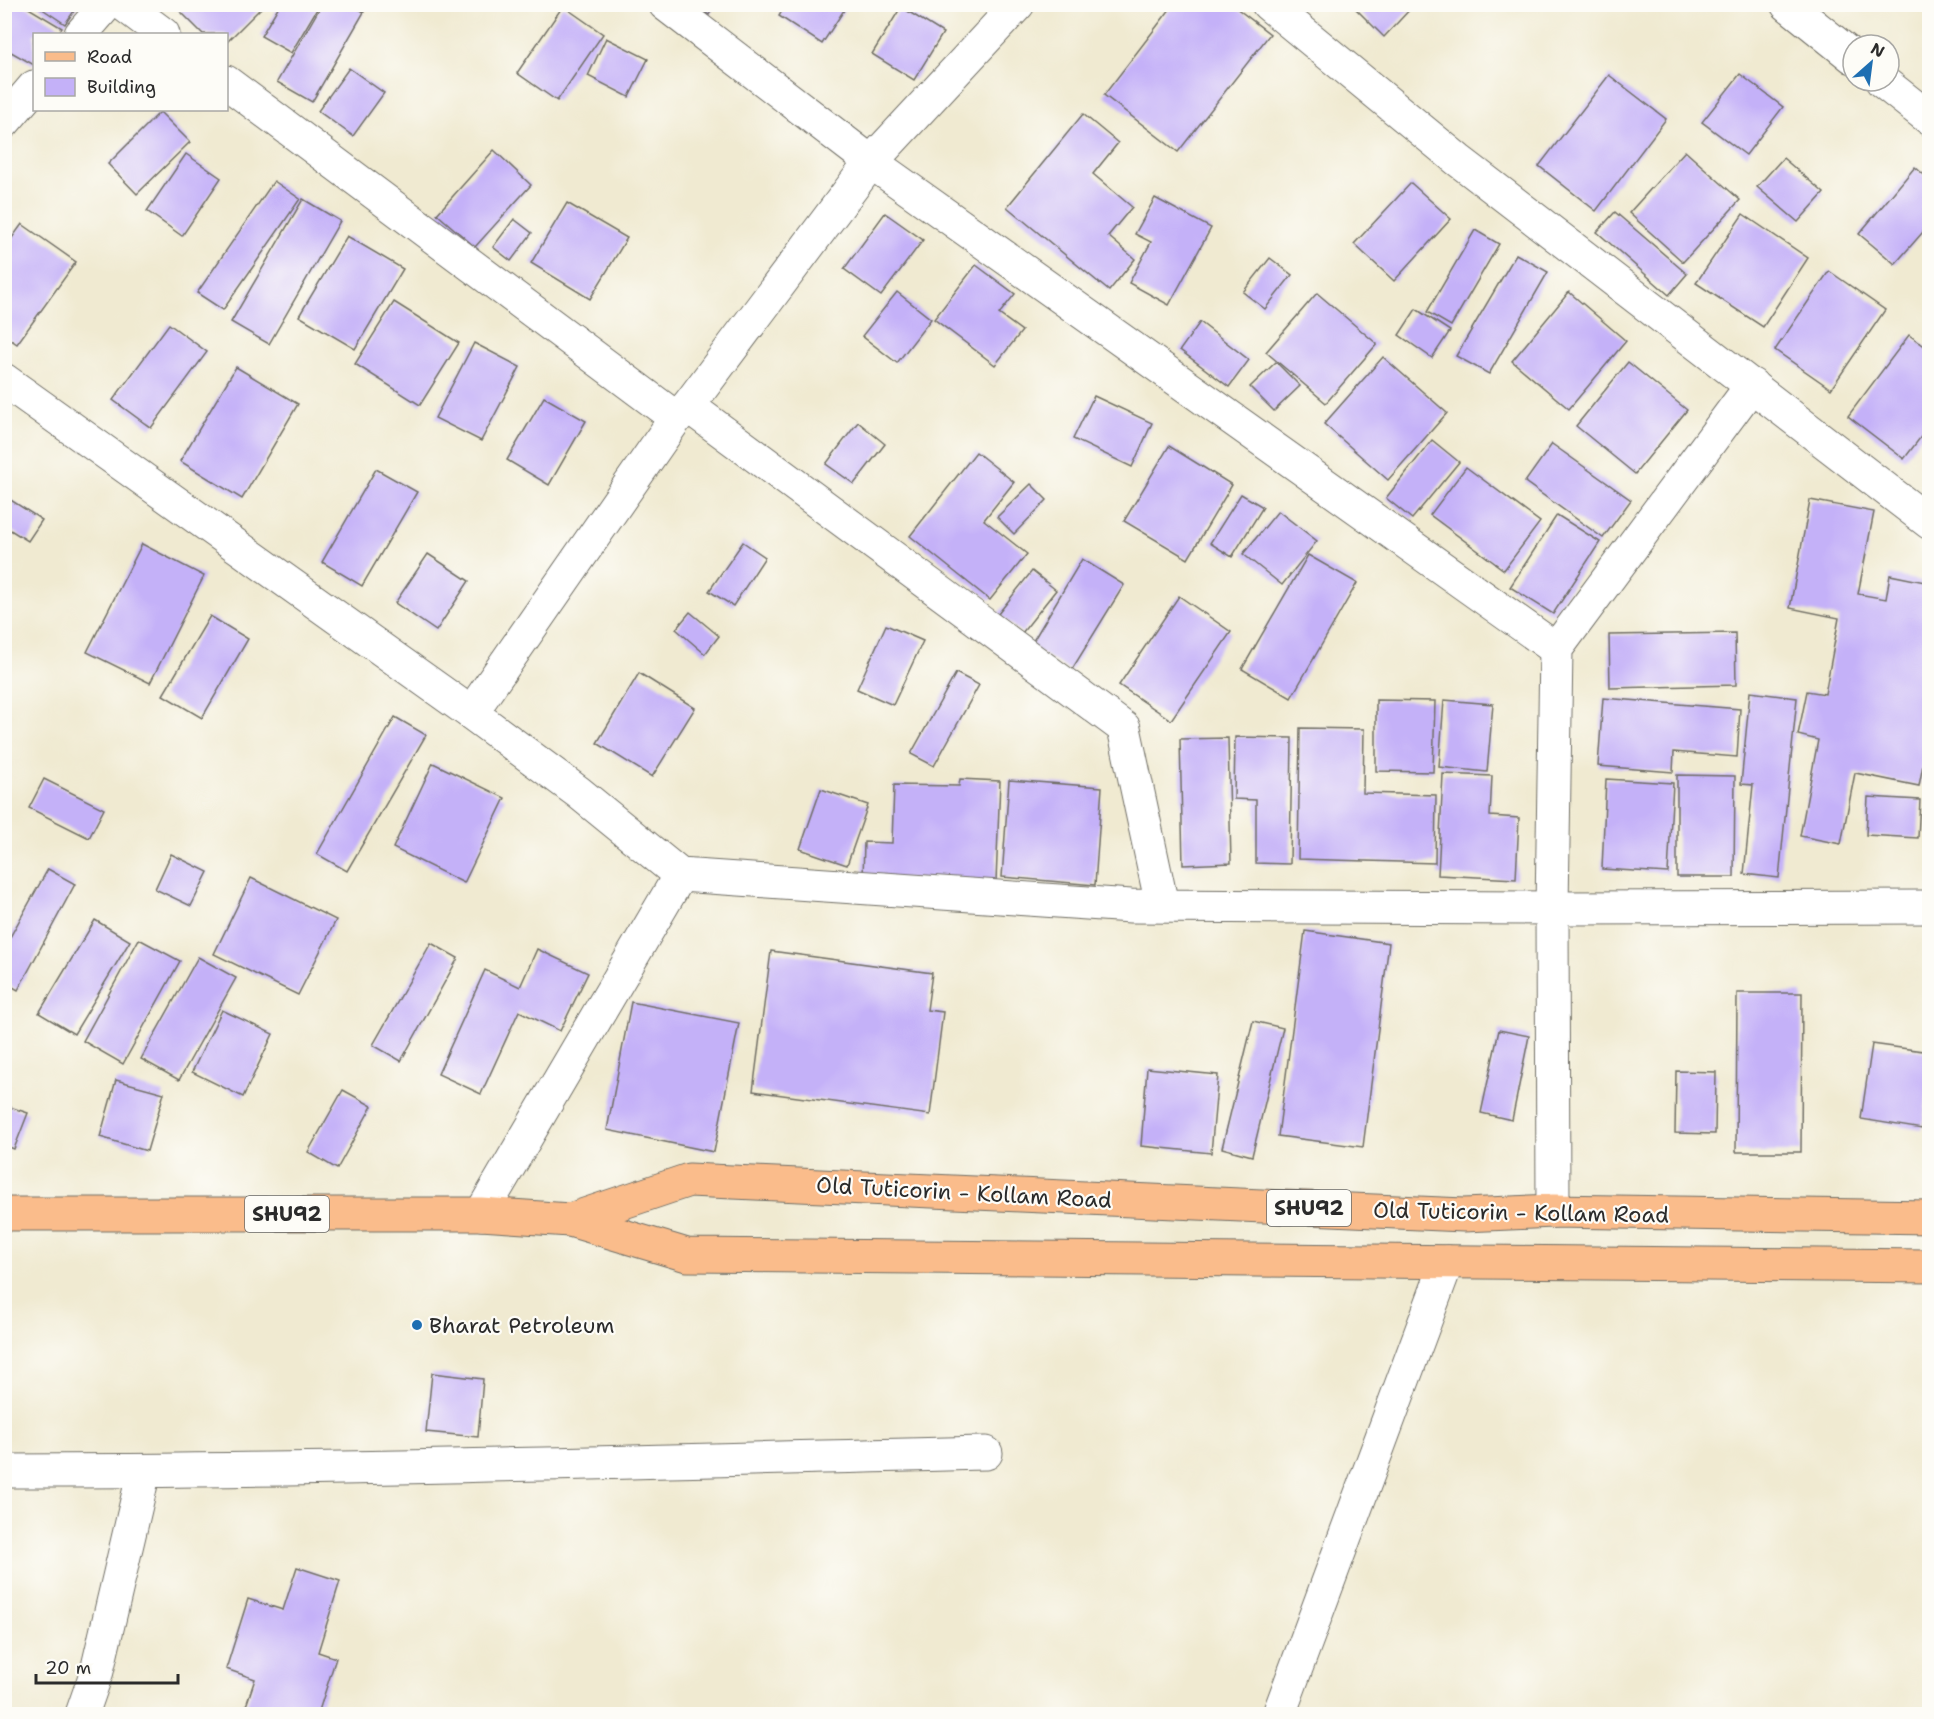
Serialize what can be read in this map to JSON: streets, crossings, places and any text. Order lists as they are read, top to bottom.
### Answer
{
  "streets": {
    "main road": ["Old Tuticorin - Kollam Road", "SHU92"]
  },
  "places": ["Bharat Petroleum"],
  "legend": ["Road", "Building"],
  "scale_bar": "20 m",
  "north": "top right"
}
